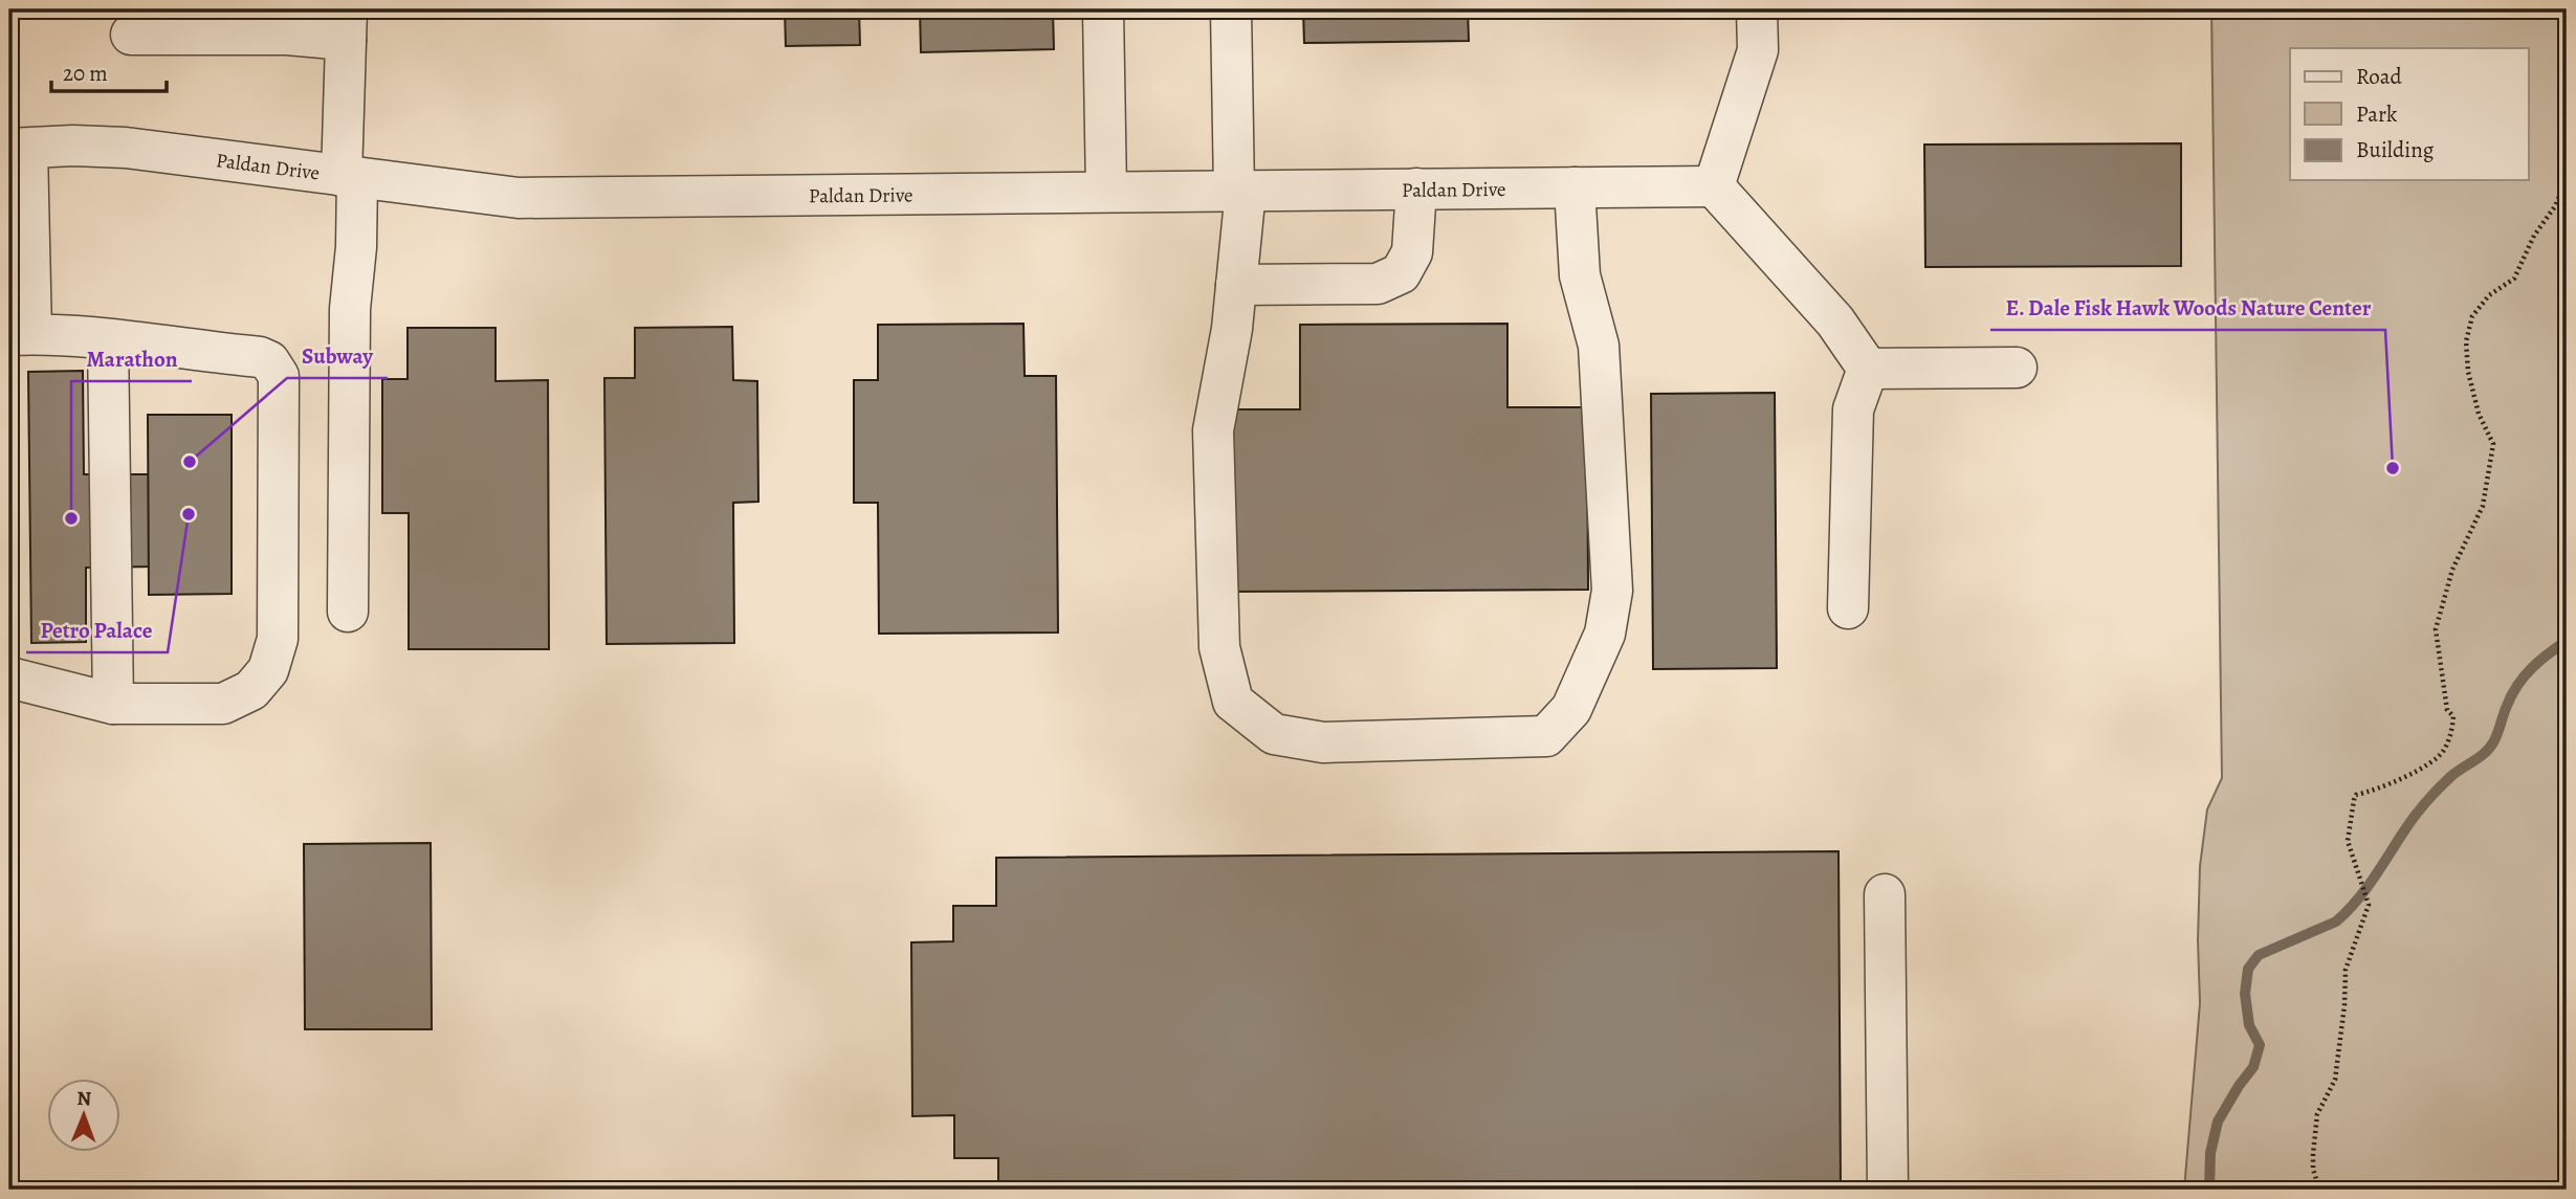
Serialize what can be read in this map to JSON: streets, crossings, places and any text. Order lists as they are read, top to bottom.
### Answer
{
  "streets": {
    "street": ["Paldan Drive"]
  },
  "places": [
    "Subway",
    "E. Dale Fisk Hawk Woods Nature Center",
    "Petro Palace",
    "Marathon"
  ],
  "legend": ["Road", "Park", "Building"],
  "scale_bar": "20 m",
  "north": "top"
}
